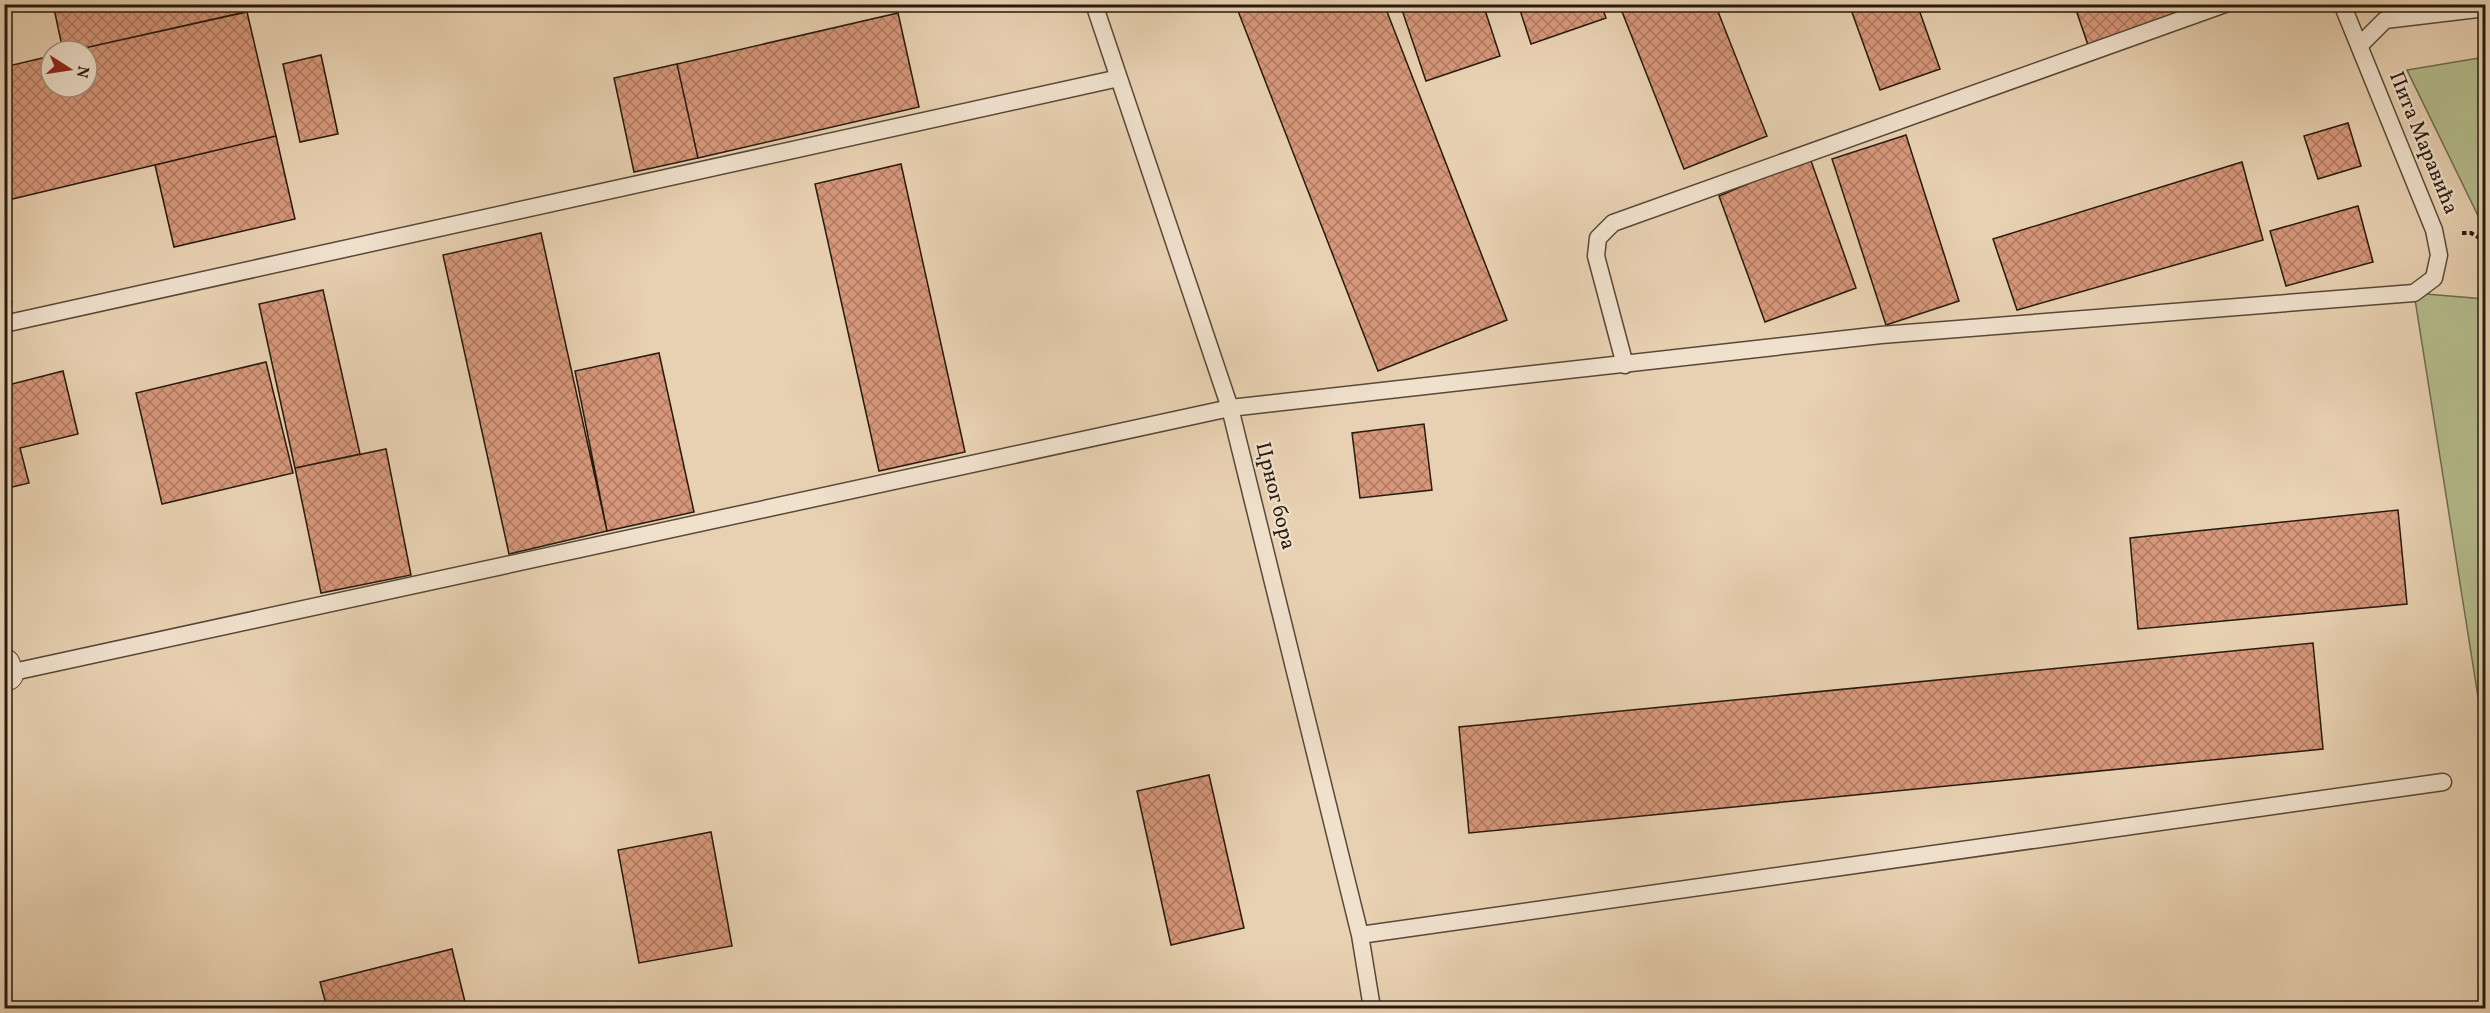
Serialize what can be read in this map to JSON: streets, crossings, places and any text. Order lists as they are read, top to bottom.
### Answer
{
  "streets": {
    "lane": ["Пита Маравића", "Црног бора"]
  },
  "north": "right"
}
